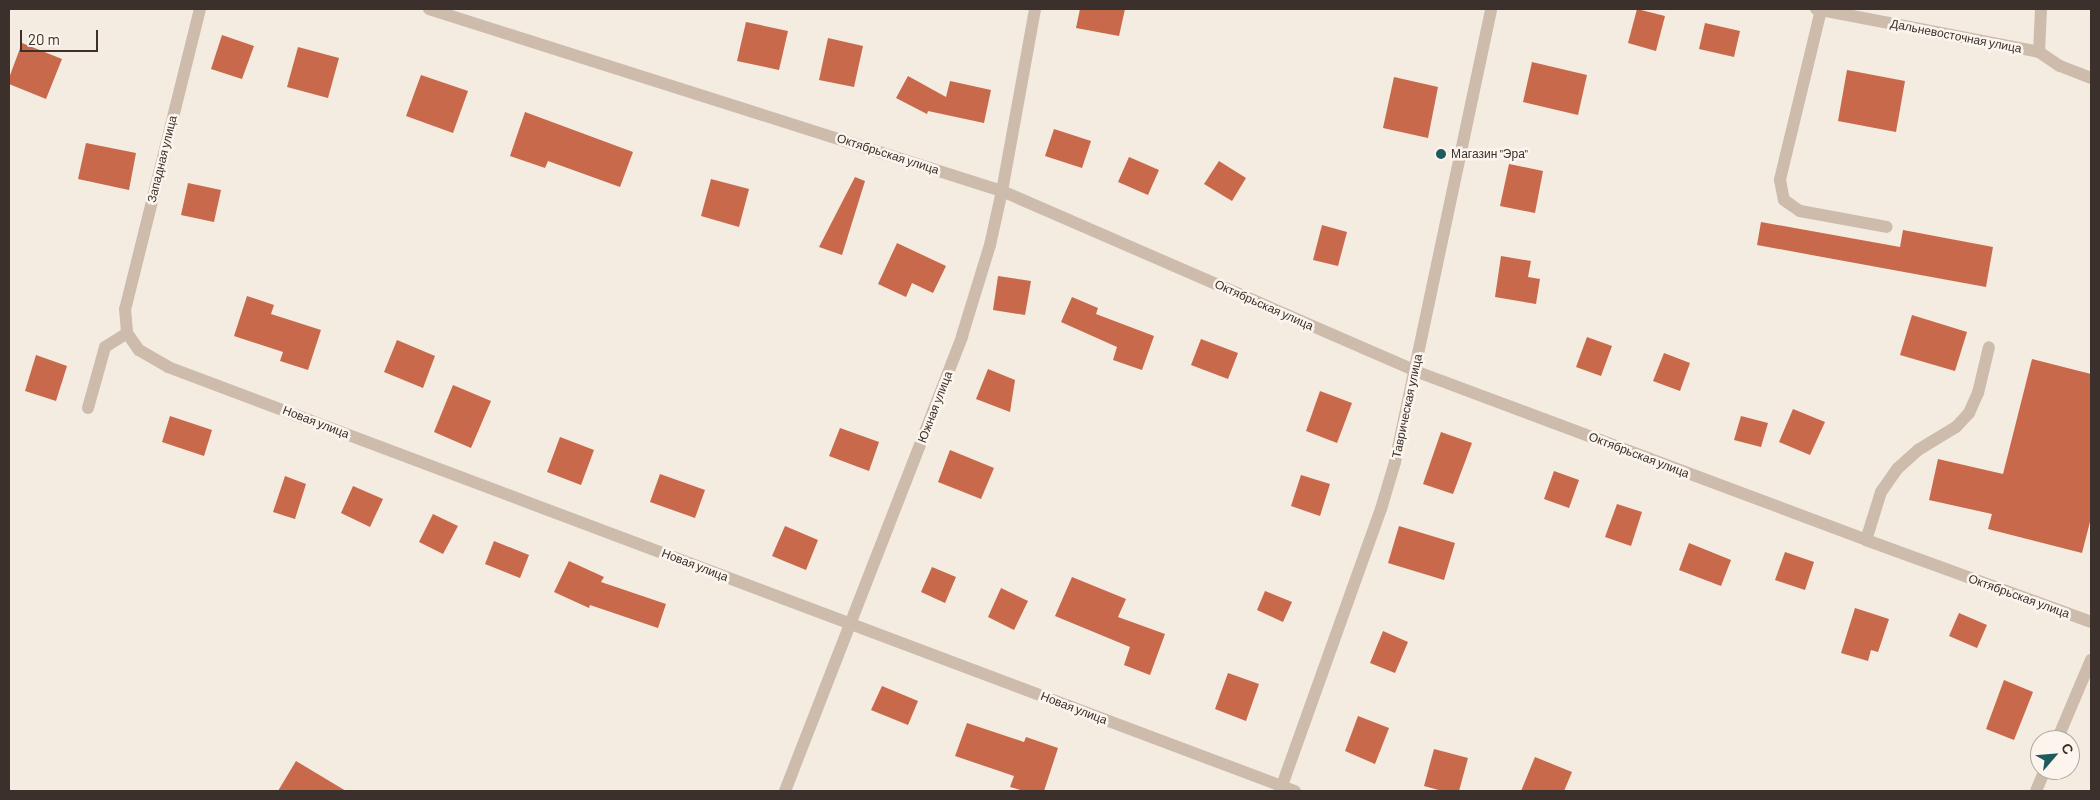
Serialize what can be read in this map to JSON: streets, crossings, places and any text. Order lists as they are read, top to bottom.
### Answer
{
  "streets": {
    "street": [
      "Дальневосточная улица",
      "Октябрьская улица",
      "Западная улица",
      "Таврическая улица",
      "Южная улица",
      "Новая улица"
    ]
  },
  "crossings": [
    ["Октябрьская улица", "Таврическая улица"],
    ["Октябрьская улица", "Южная улица"],
    ["Западная улица", "Новая улица"],
    ["Таврическая улица", "Новая улица"],
    ["Южная улица", "Новая улица"]
  ],
  "places": ["Магазин \"Эра\""],
  "scale_bar": "20 m",
  "north": "top right"
}
